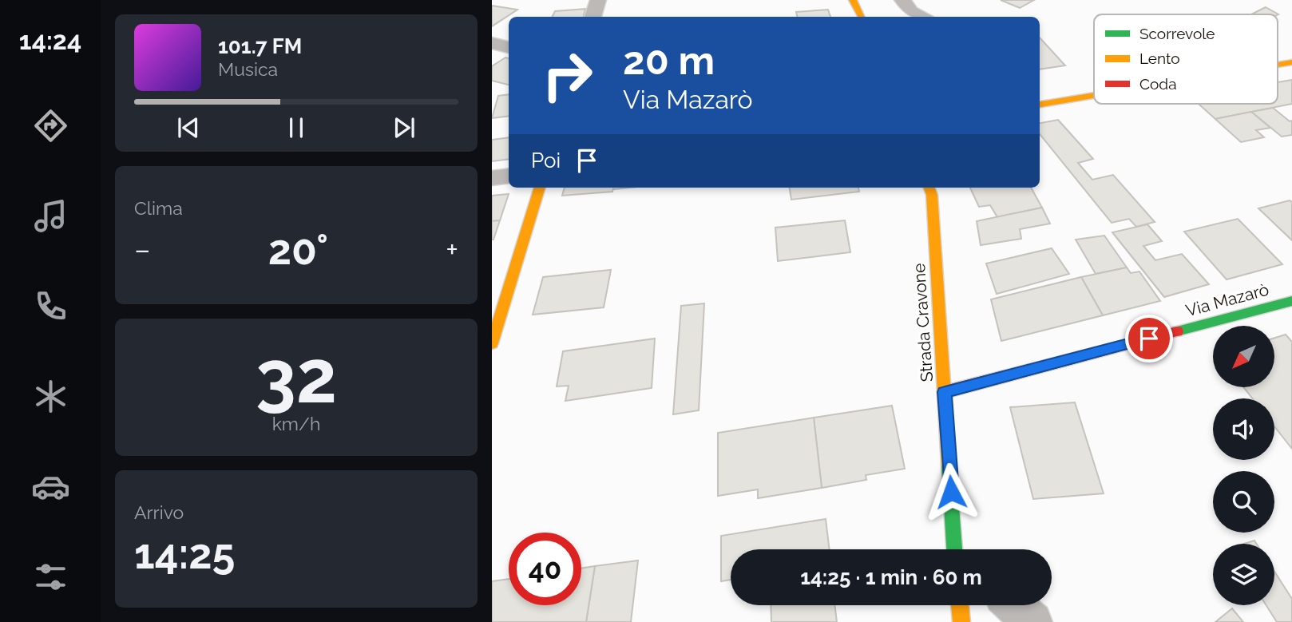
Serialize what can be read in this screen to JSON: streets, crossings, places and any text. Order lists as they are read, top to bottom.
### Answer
{
  "streets": {
    "street": ["Via Mazarò", "Strada Cravone"]
  },
  "crossings": [
    ["Via Mazarò", "Strada Cravone"]
  ],
  "legend": ["Scorrevole", "Lento", "Coda"],
  "north": "bottom left",
  "page": {
    "tabs": "14:24",
    "turn": ["20 m", "Via Mazarò"],
    "song": ["101.7 FM", "Musica"],
    "then": "Poi",
    "tile": [
      "Clima",
      ["32", "km/h"],
      ["Arrivo", "14:25"]
    ],
    "heat": ["−", "20°", "+"],
    "limit": "40",
    "trip": "14:25 · 1 min · 60 m"
  }
}
